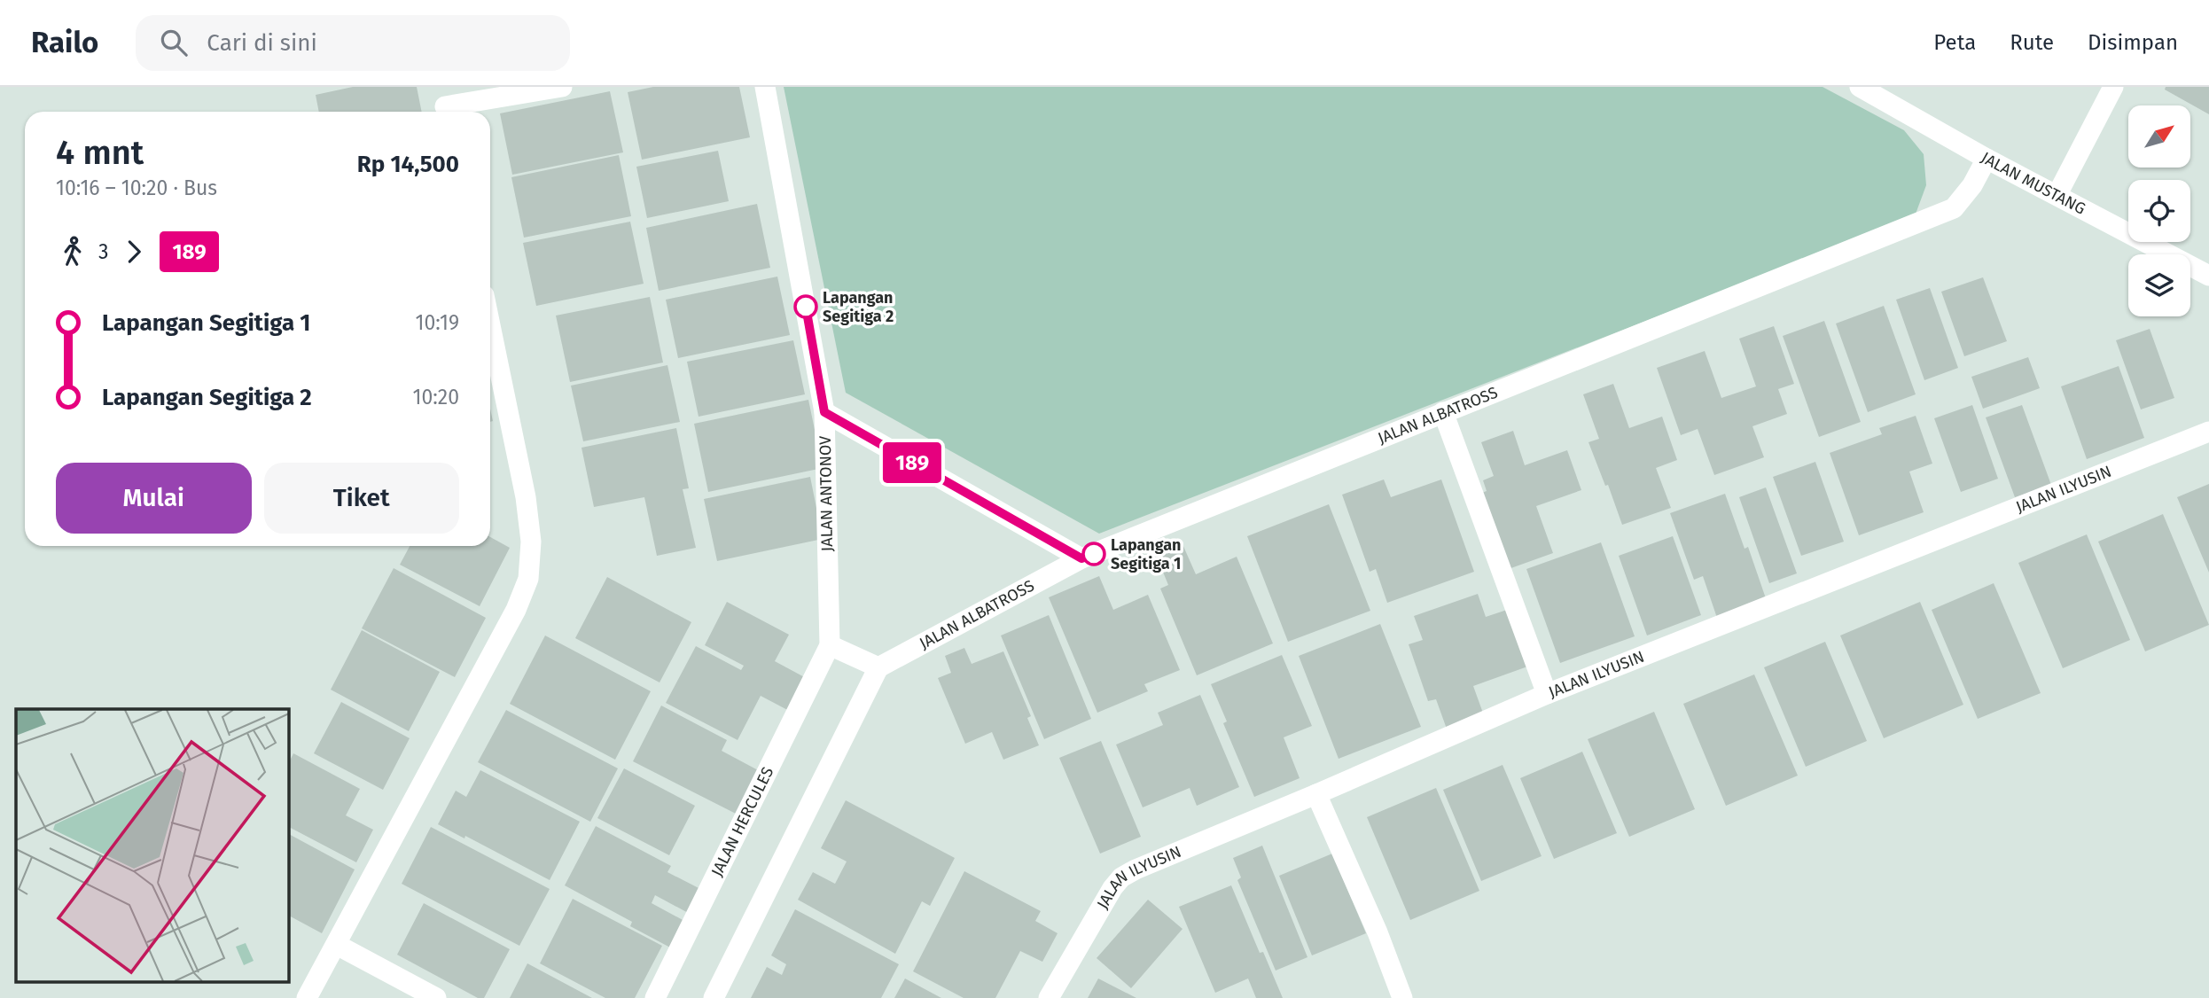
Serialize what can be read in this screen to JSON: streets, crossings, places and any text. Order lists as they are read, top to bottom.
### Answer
{
  "streets": {
    "lane": [
      "JALAN MUSTANG",
      "JALAN ALBATROSS",
      "JALAN ILYUSIN",
      "JALAN ANTONOV",
      "JALAN HERCULES"
    ]
  },
  "crossings": [
    ["JALAN MUSTANG", "JALAN ALBATROSS"],
    ["JALAN ANTONOV", "JALAN HERCULES"]
  ],
  "places": ["Lapangan Segitiga 2", "Lapangan Segitiga 1"],
  "lines": ["bus line 189"],
  "north": "top right",
  "page": {
    "header": "Railo",
    "search": "Cari di sini",
    "nav": ["Peta", "Rute", "Disimpan"],
    "on_map": "189",
    "heading": ["4 mnt", "10:16 – 10:20 · Bus", "Rp 14,500"],
    "legs": ["3", "189"],
    "list": [
      {
        "name": "Lapangan Segitiga 1",
        "value": "10:19"
      },
      {
        "name": "Lapangan Segitiga 2",
        "value": "10:20"
      }
    ],
    "buttons": ["Mulai", "Tiket"]
  }
}
